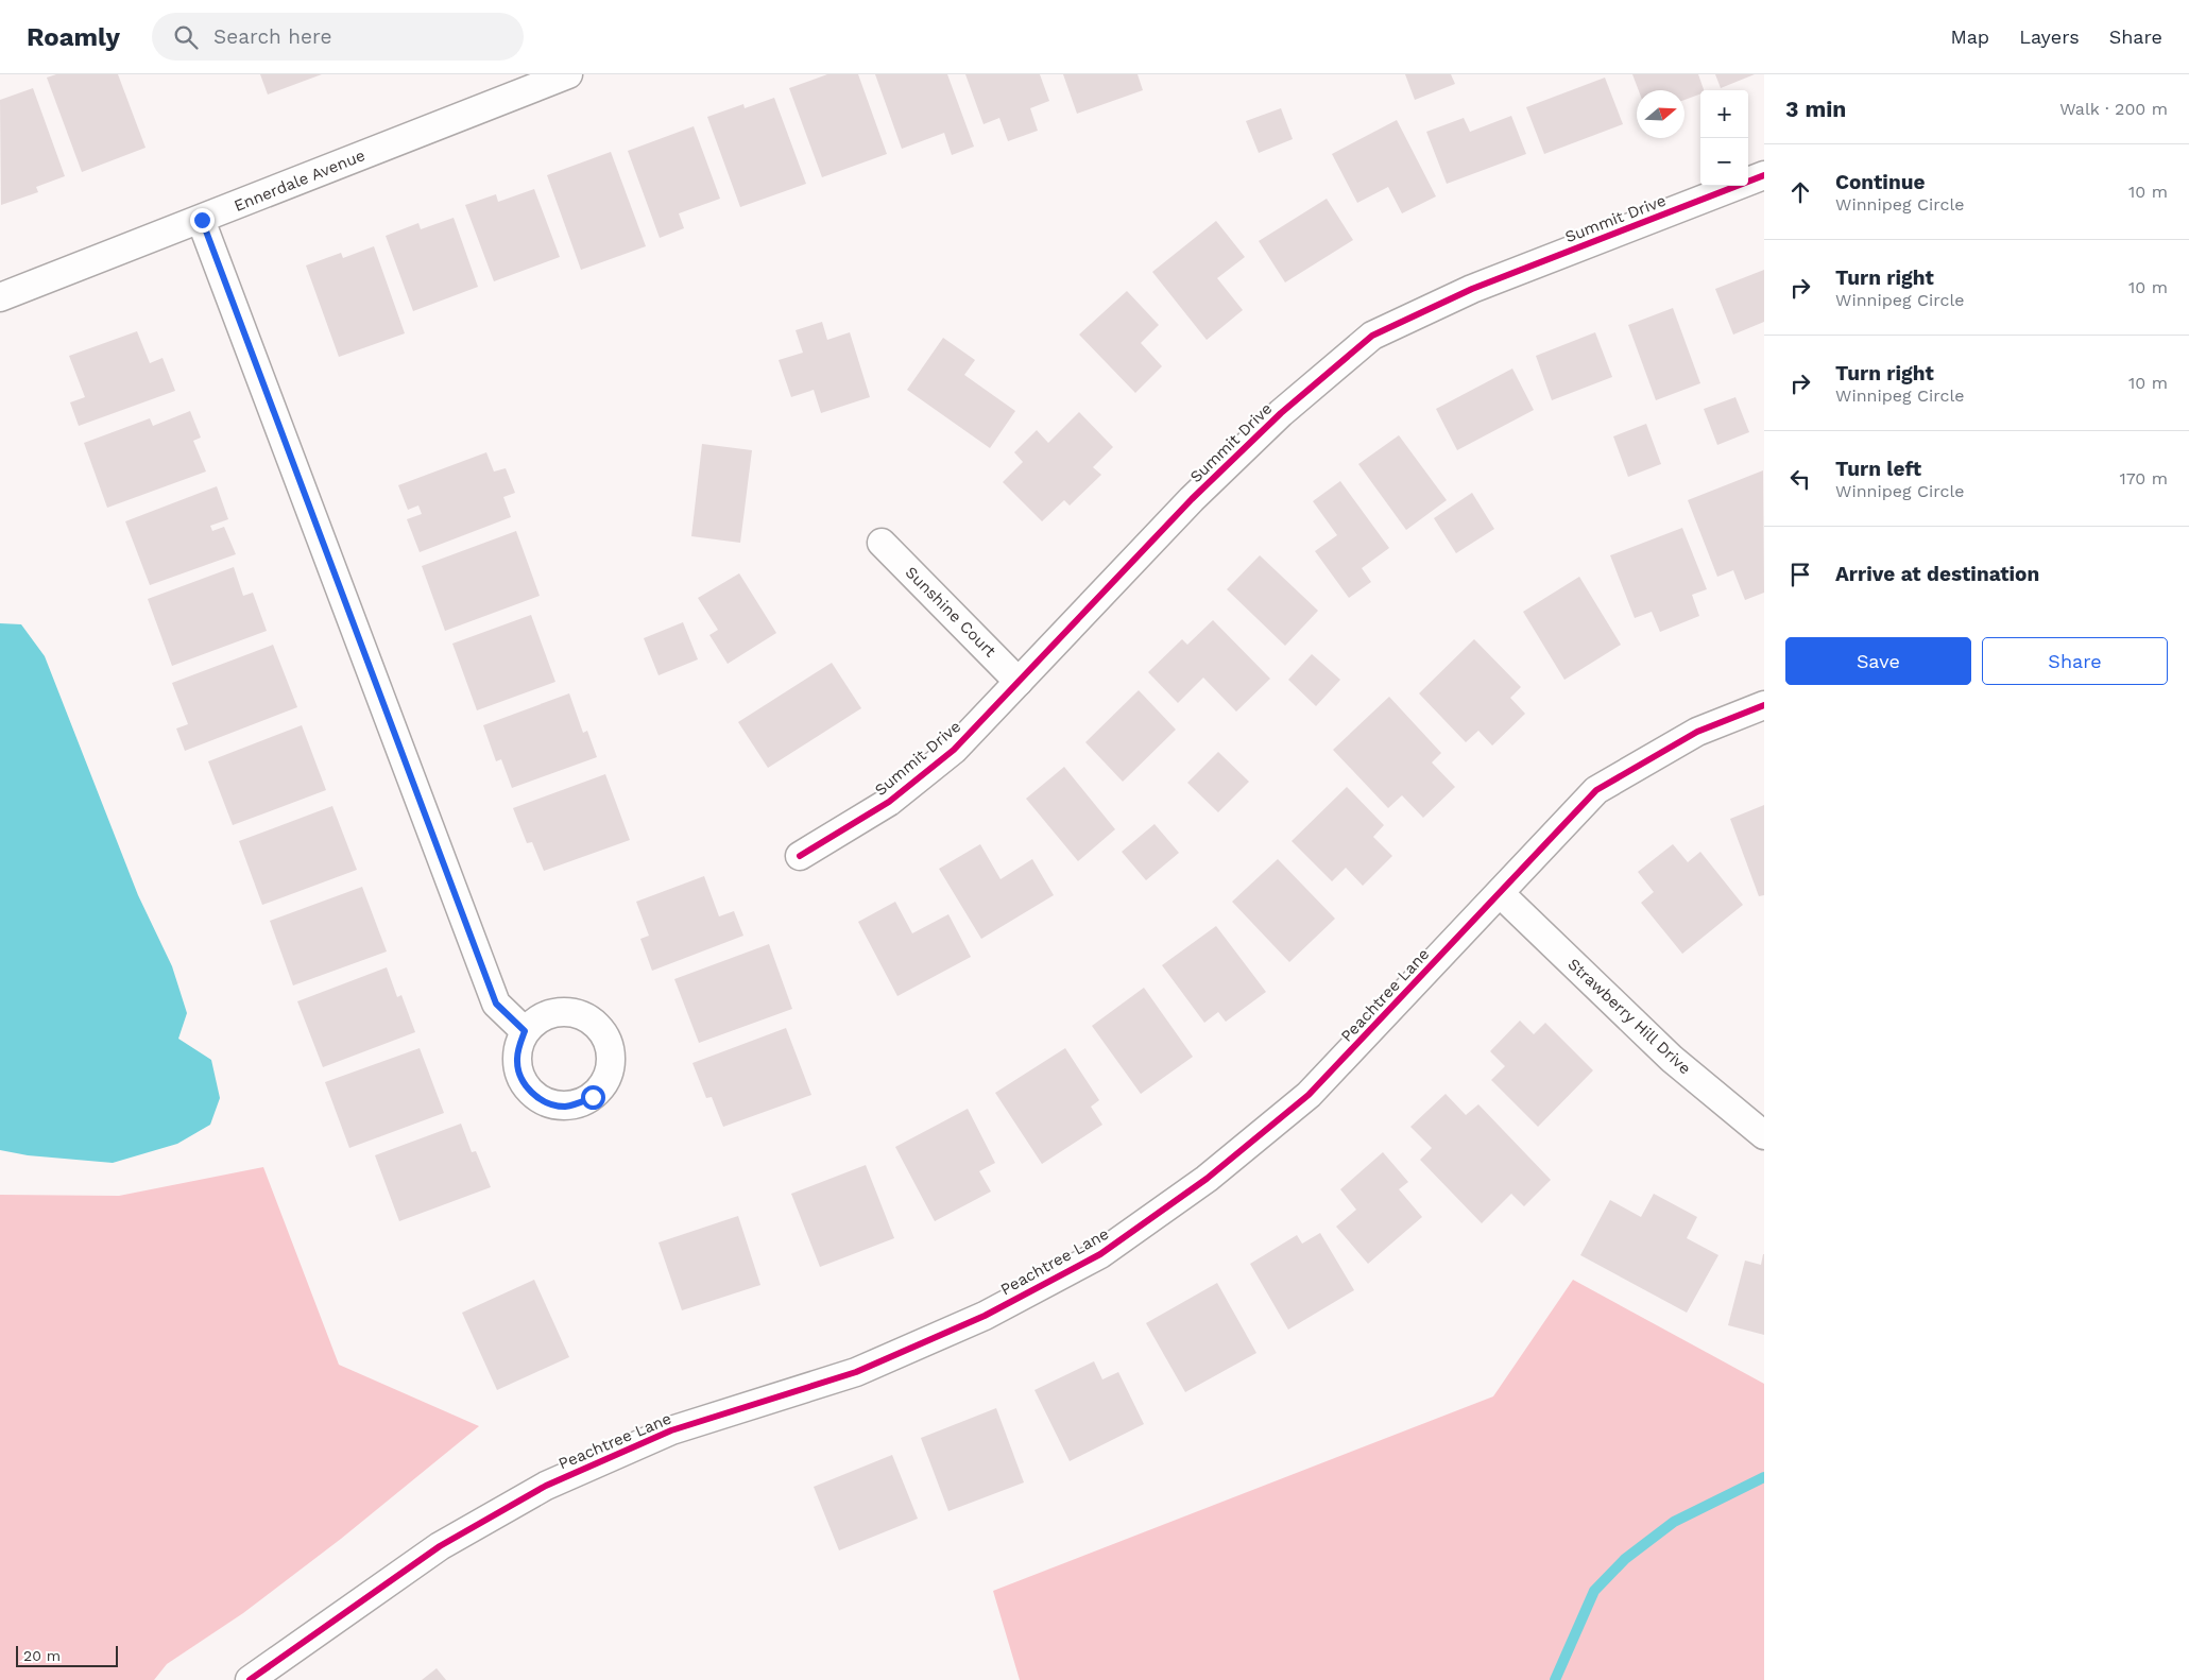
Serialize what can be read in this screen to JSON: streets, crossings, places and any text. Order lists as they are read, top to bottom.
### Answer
{
  "streets": {
    "street": [
      "Ennerdale Avenue",
      "Summit Drive",
      "Sunshine Court",
      "Peachtree Lane",
      "Strawberry Hill Drive"
    ]
  },
  "crossings": [
    ["Summit Drive", "Sunshine Court"],
    ["Peachtree Lane", "Strawberry Hill Drive"]
  ],
  "scale_bar": "20 m",
  "north": "right",
  "page": {
    "header": "Roamly",
    "search": "Search here",
    "nav": ["Map", "Layers", "Share"],
    "heading": ["3 min", "Walk · 200 m"],
    "map_buttons": ["+", "−"],
    "list": [
      ["Continue", "Winnipeg Circle", "10 m"],
      ["Turn right", "Winnipeg Circle", "10 m"],
      ["Turn right", "Winnipeg Circle", "10 m"],
      ["Turn left", "Winnipeg Circle", "170 m"],
      "Arrive at destination"
    ],
    "buttons": ["Save", "Share"],
    "scale": "20 m"
  }
}
